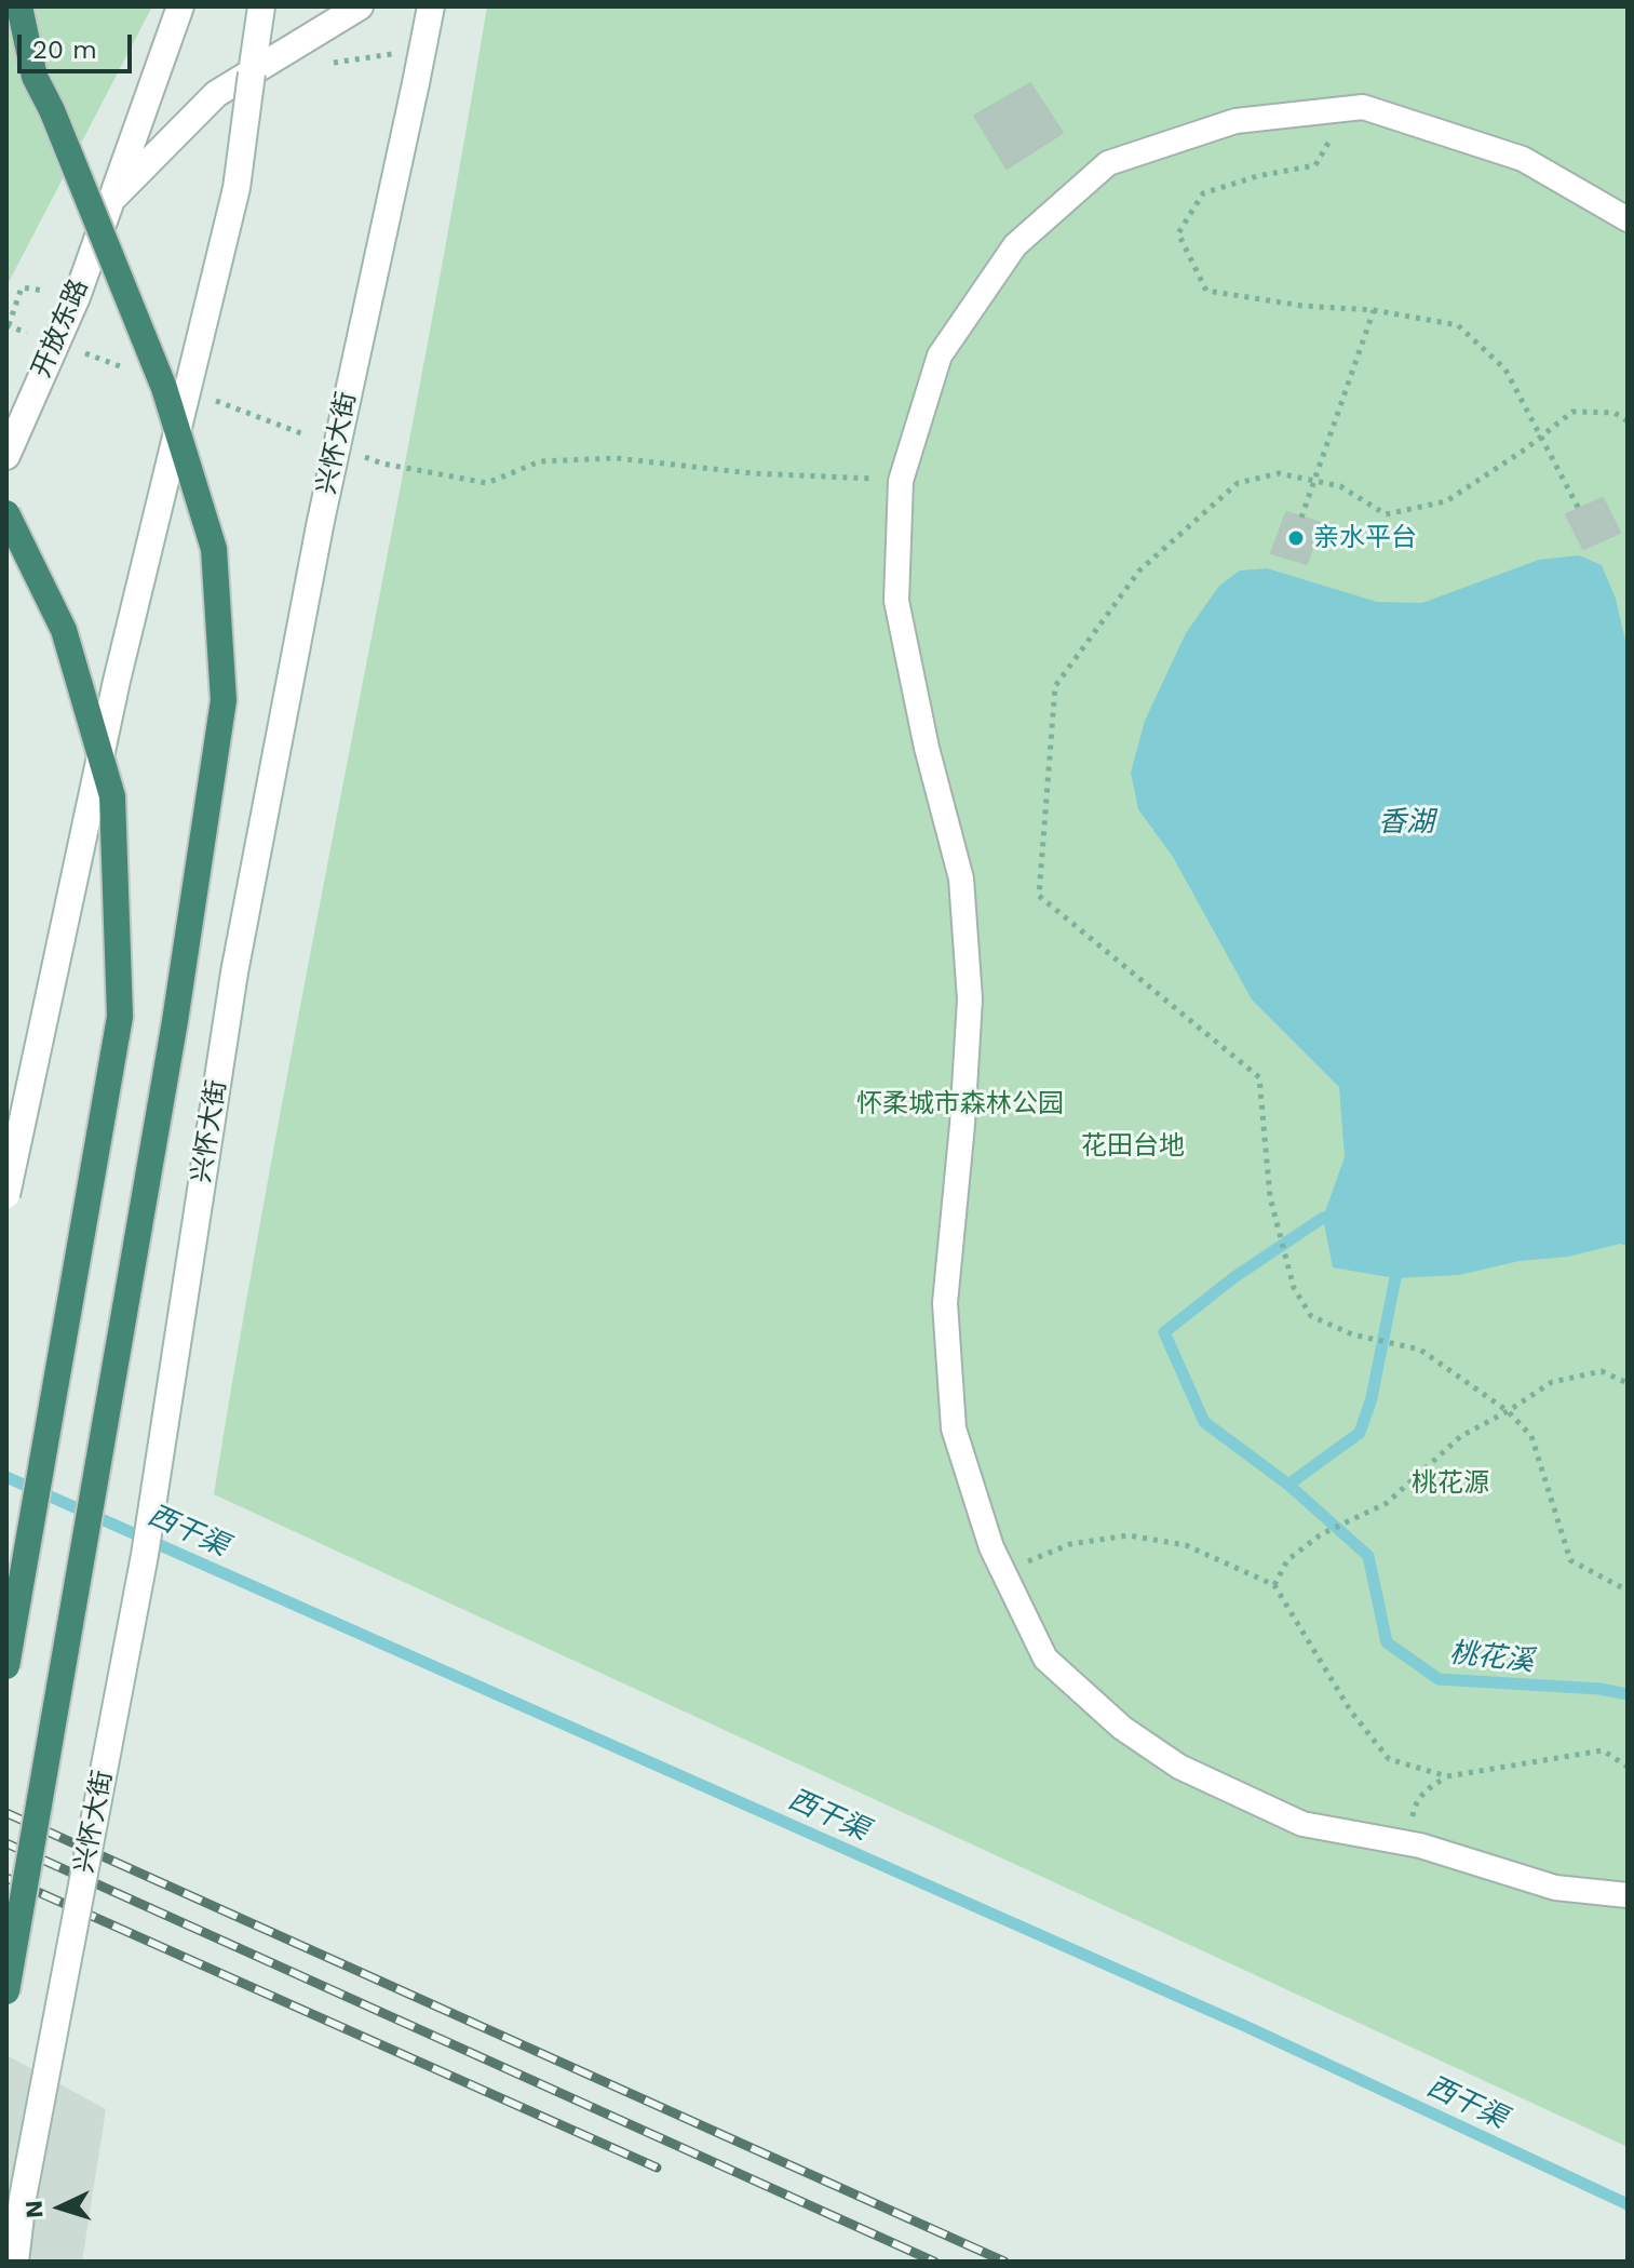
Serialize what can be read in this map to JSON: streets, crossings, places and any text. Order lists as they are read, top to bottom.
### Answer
{
  "streets": {
    "main road": ["开放东路", "兴怀大街"]
  },
  "water": ["香湖", "西干渠", "桃花溪"],
  "parks": ["怀柔城市森林公园", "花田台地", "桃花源"],
  "places": ["亲水平台"],
  "scale_bar": "20 m",
  "north": "left"
}
